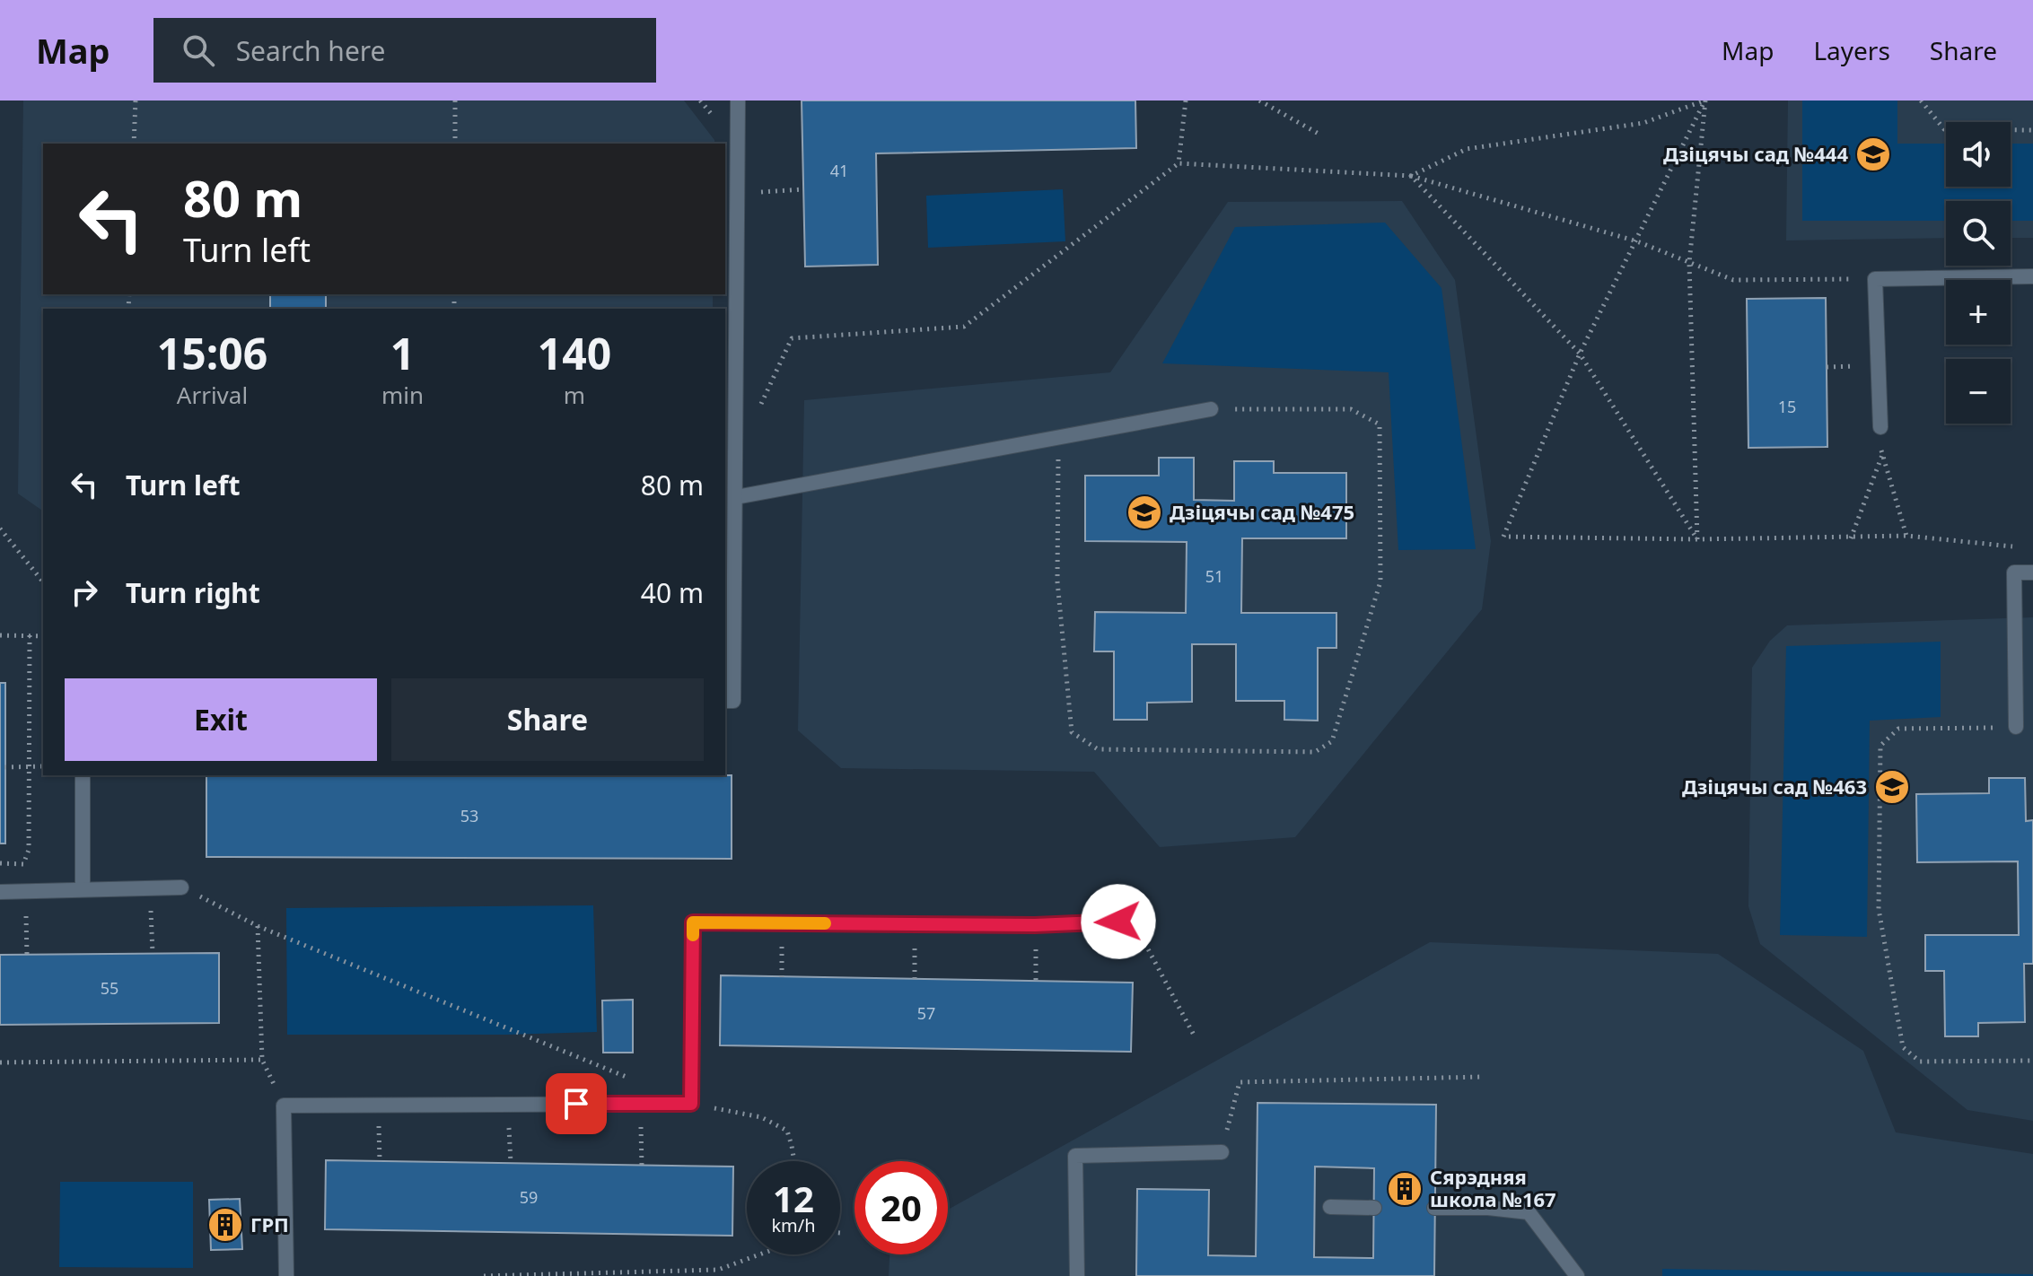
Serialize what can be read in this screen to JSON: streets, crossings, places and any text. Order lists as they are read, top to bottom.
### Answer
{
  "places": {
    "school or university": ["Дзіцячы сад №444", "Дзіцячы сад №475", "Дзіцячы сад №463"],
    "building": ["Сярэдняя школа №167", "ГРП"]
  },
  "house_numbers": [
    "41",
    "15",
    "51",
    "53",
    "55",
    "57",
    "59"
  ],
  "page": {
    "header": "Map",
    "search": "Search here",
    "nav": ["Map", "Layers", "Share"],
    "map_buttons": ["+", "−"],
    "turn": ["80 m", "Turn left"],
    "eta": [
      "15:06",
      "Arrival",
      "1",
      "min",
      "140",
      "m"
    ],
    "list": [
      {
        "name": "Turn left",
        "value": "80 m"
      },
      {
        "name": "Turn right",
        "value": "40 m"
      }
    ],
    "buttons": ["Exit", "Share"],
    "speed": "12 km/h",
    "limit": "20"
  }
}
